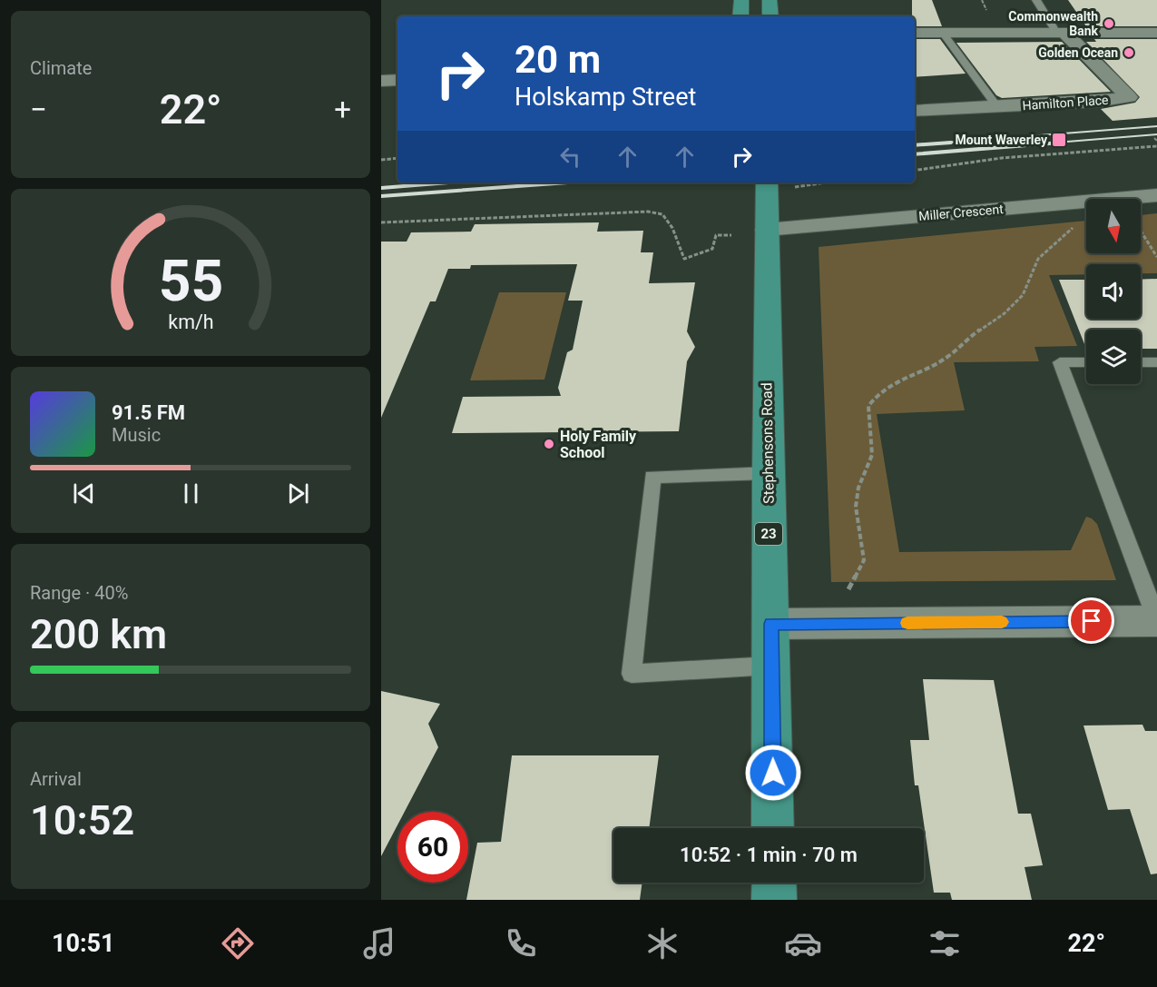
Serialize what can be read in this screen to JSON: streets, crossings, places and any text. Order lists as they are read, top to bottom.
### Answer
{
  "streets": {
    "main road": ["Stephensons Road", "23"],
    "street": ["Hamilton Place", "Miller Crescent"]
  },
  "crossings": [
    ["Miller Crescent", "Stephensons Road"]
  ],
  "places": {
    "other": ["Commonwealth Bank", "Golden Ocean", "Holy Family School"],
    "transit": ["Mount Waverley"]
  },
  "north": "bottom",
  "page": {
    "tile": [
      "Climate",
      ["Range · 40%", "200 km"],
      ["Arrival", "10:52"]
    ],
    "turn": ["20 m", "Holskamp Street"],
    "heat": ["−", "22°", "+"],
    "song": ["91.5 FM", "Music"],
    "limit": "60",
    "trip": "10:52 · 1 min · 70 m",
    "tabs": ["10:51", "22°"],
    "gauge": ["55", "km/h"]
  }
}
